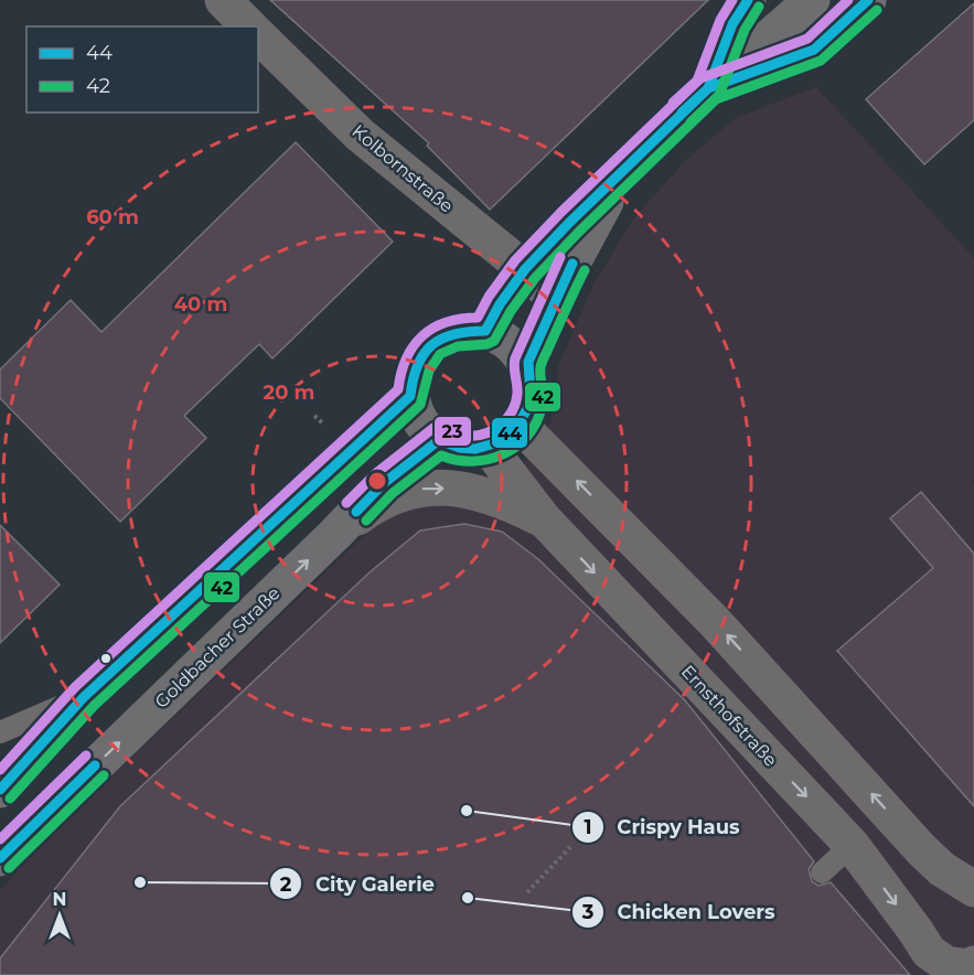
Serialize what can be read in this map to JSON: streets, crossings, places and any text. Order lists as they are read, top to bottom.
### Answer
{
  "streets": {
    "main road": ["Goldbacher Straße"],
    "street": ["Kolbornstraße", "Ernsthofstraße"]
  },
  "crossings": [
    ["Goldbacher Straße", "Ernsthofstraße"]
  ],
  "places": ["Crispy Haus", "City Galerie", "Chicken Lovers"],
  "lines": ["transit line 44", "transit line 23", "transit line 42"],
  "legend": ["44", "42"],
  "north": "top",
  "rings": ["60 m", "40 m", "20 m"]
}
